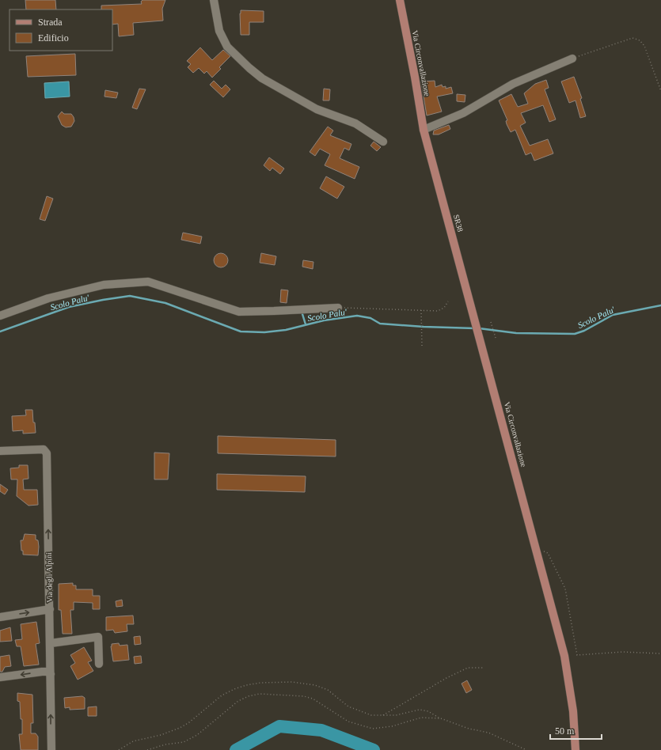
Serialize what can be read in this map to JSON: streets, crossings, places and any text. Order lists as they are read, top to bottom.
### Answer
{
  "streets": {
    "main road": ["Via Circonvallazione", "SR38"],
    "street": ["Via degli Alpini"]
  },
  "crossings": [
    ["Via Circonvallazione", "SR38"]
  ],
  "one_way": ["Via degli Alpini"],
  "water": ["Scolo Palu'"],
  "legend": ["Strada", "Edificio"],
  "scale_bar": "50 m"
}
